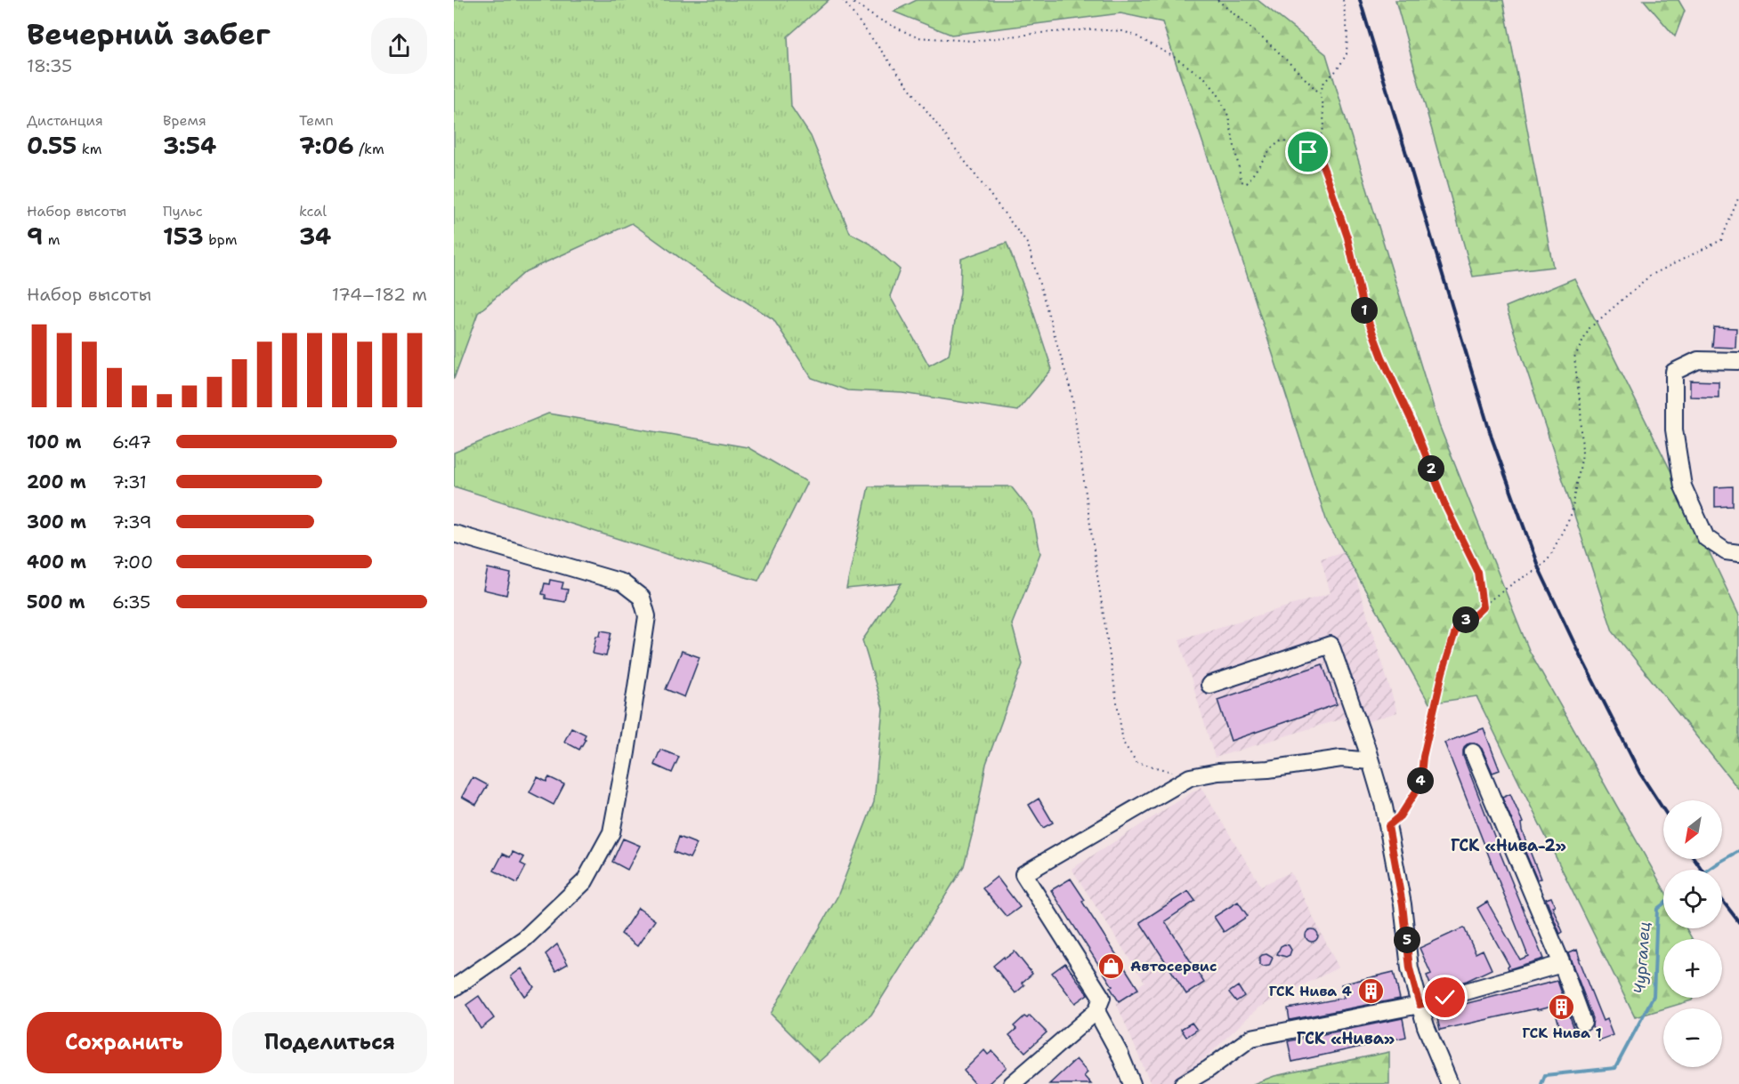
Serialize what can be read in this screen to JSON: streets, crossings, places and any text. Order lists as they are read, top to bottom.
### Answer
{
  "districts": ["ГСК «Нива-2»", "ГСК «Нива»"],
  "water": ["Чургалец"],
  "places": {
    "shop": ["Автосервис"],
    "building": ["ГСК Нива 4", "ГСК Нива 1"]
  },
  "north": "bottom left",
  "page": {
    "heading": ["Вечерний забег", "18:35"],
    "stats": [
      ["Дистанция", "0.55 km"],
      ["Время", "3:54"],
      ["Темп", "7:06 /km"],
      ["Набор высоты", "9 m"],
      ["Пульс", "153 bpm"],
      ["kcal", "34"]
    ],
    "chart": ["Набор высоты", "174–182 m"],
    "pins": [
      "1",
      "2",
      "3",
      "4",
      "5"
    ],
    "list": [
      {
        "name": "100 m",
        "note": "6:47"
      },
      {
        "name": "200 m",
        "note": "7:31"
      },
      {
        "name": "300 m",
        "note": "7:39"
      },
      {
        "name": "400 m",
        "note": "7:00"
      },
      {
        "name": "500 m",
        "note": "6:35"
      }
    ],
    "map_buttons": ["+", "−"],
    "buttons": ["Сохранить", "Поделиться"]
  }
}
